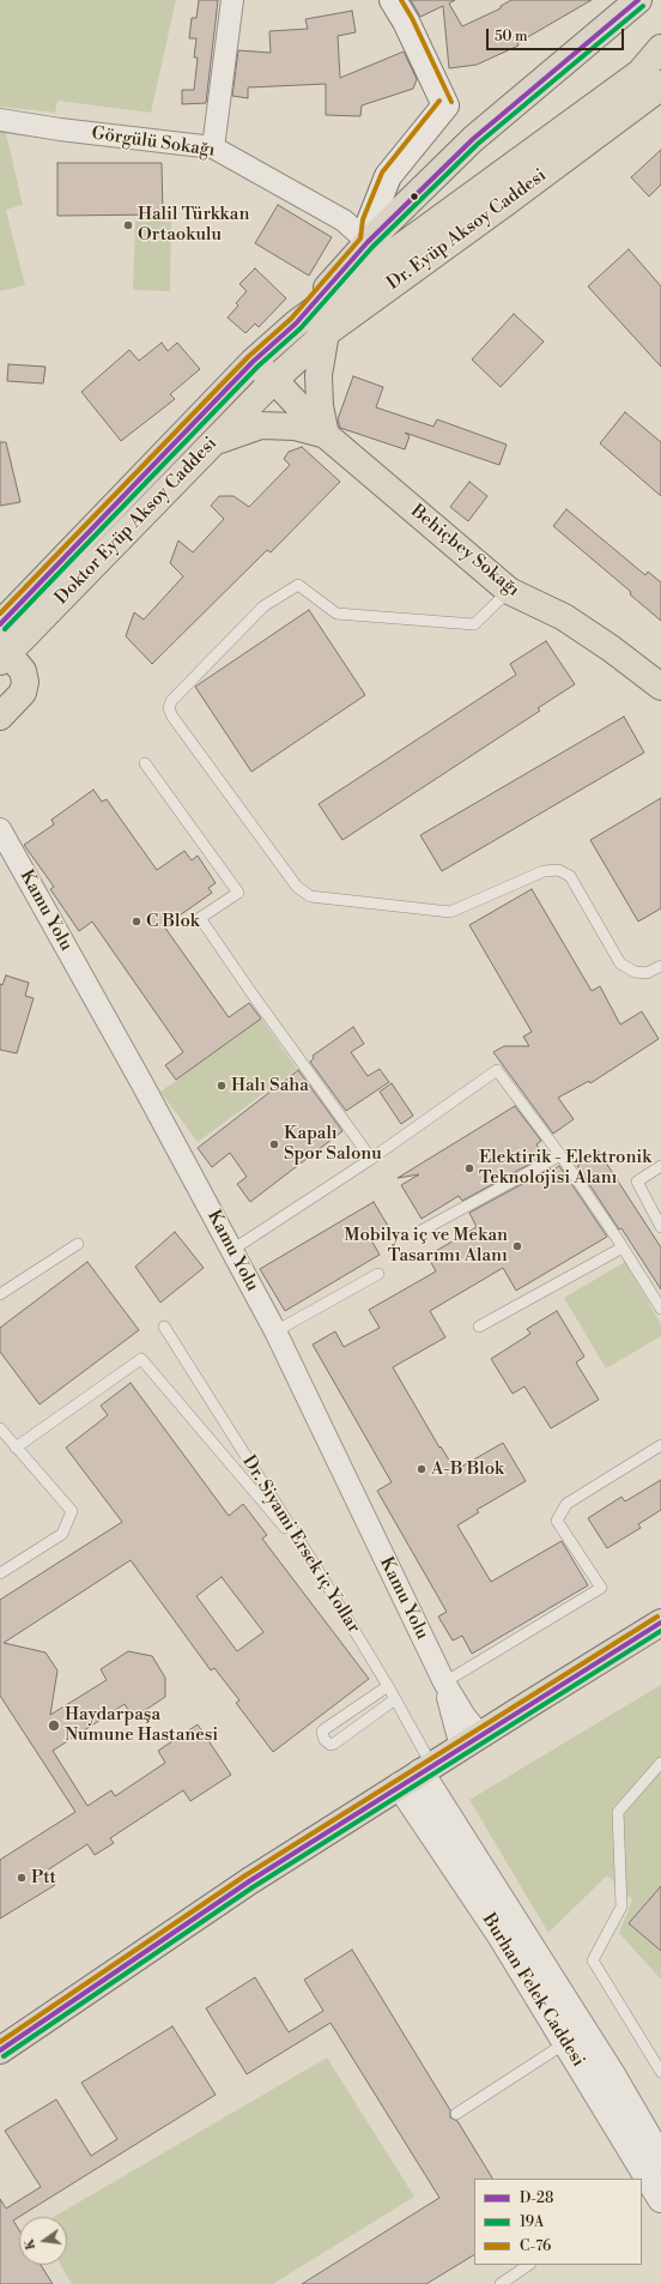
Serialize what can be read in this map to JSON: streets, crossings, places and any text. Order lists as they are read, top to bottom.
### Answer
{
  "streets": {
    "main road": ["Dr. Eyüp Aksoy Caddesi", "Doktor Eyüp Aksoy Caddesi", "Behiçbey Sokağı"],
    "street": ["Görgülü Sokağı", "Kamu Yolu", "Burhan Felek Caddesi"],
    "lane": ["Dr. Siyami Ersek iç Yollar"]
  },
  "crossings": [
    ["Görgülü Sokağı", "Dr. Eyüp Aksoy Caddesi"],
    ["Dr. Eyüp Aksoy Caddesi", "Doktor Eyüp Aksoy Caddesi"],
    ["Dr. Eyüp Aksoy Caddesi", "Behiçbey Sokağı"],
    ["Doktor Eyüp Aksoy Caddesi", "Behiçbey Sokağı"],
    ["Dr. Siyami Ersek iç Yollar", "Burhan Felek Caddesi"]
  ],
  "places": [
    "Halil Türkkan Ortaokulu",
    "C Blok",
    "Halı Saha",
    "Kapalı Spor Salonu",
    "Elektirik - Elektronik Teknolojisi Alanı",
    "Mobilya iç ve Mekan Tasarımı Alanı",
    "A-B Blok",
    "Haydarpaşa Numune Hastanesi",
    "Ptt"
  ],
  "lines": ["transit line D-28", "transit line C-76", "transit line 19A"],
  "legend": ["D-28", "19A", "C-76"],
  "scale_bar": "50 m",
  "north": "left"
}
